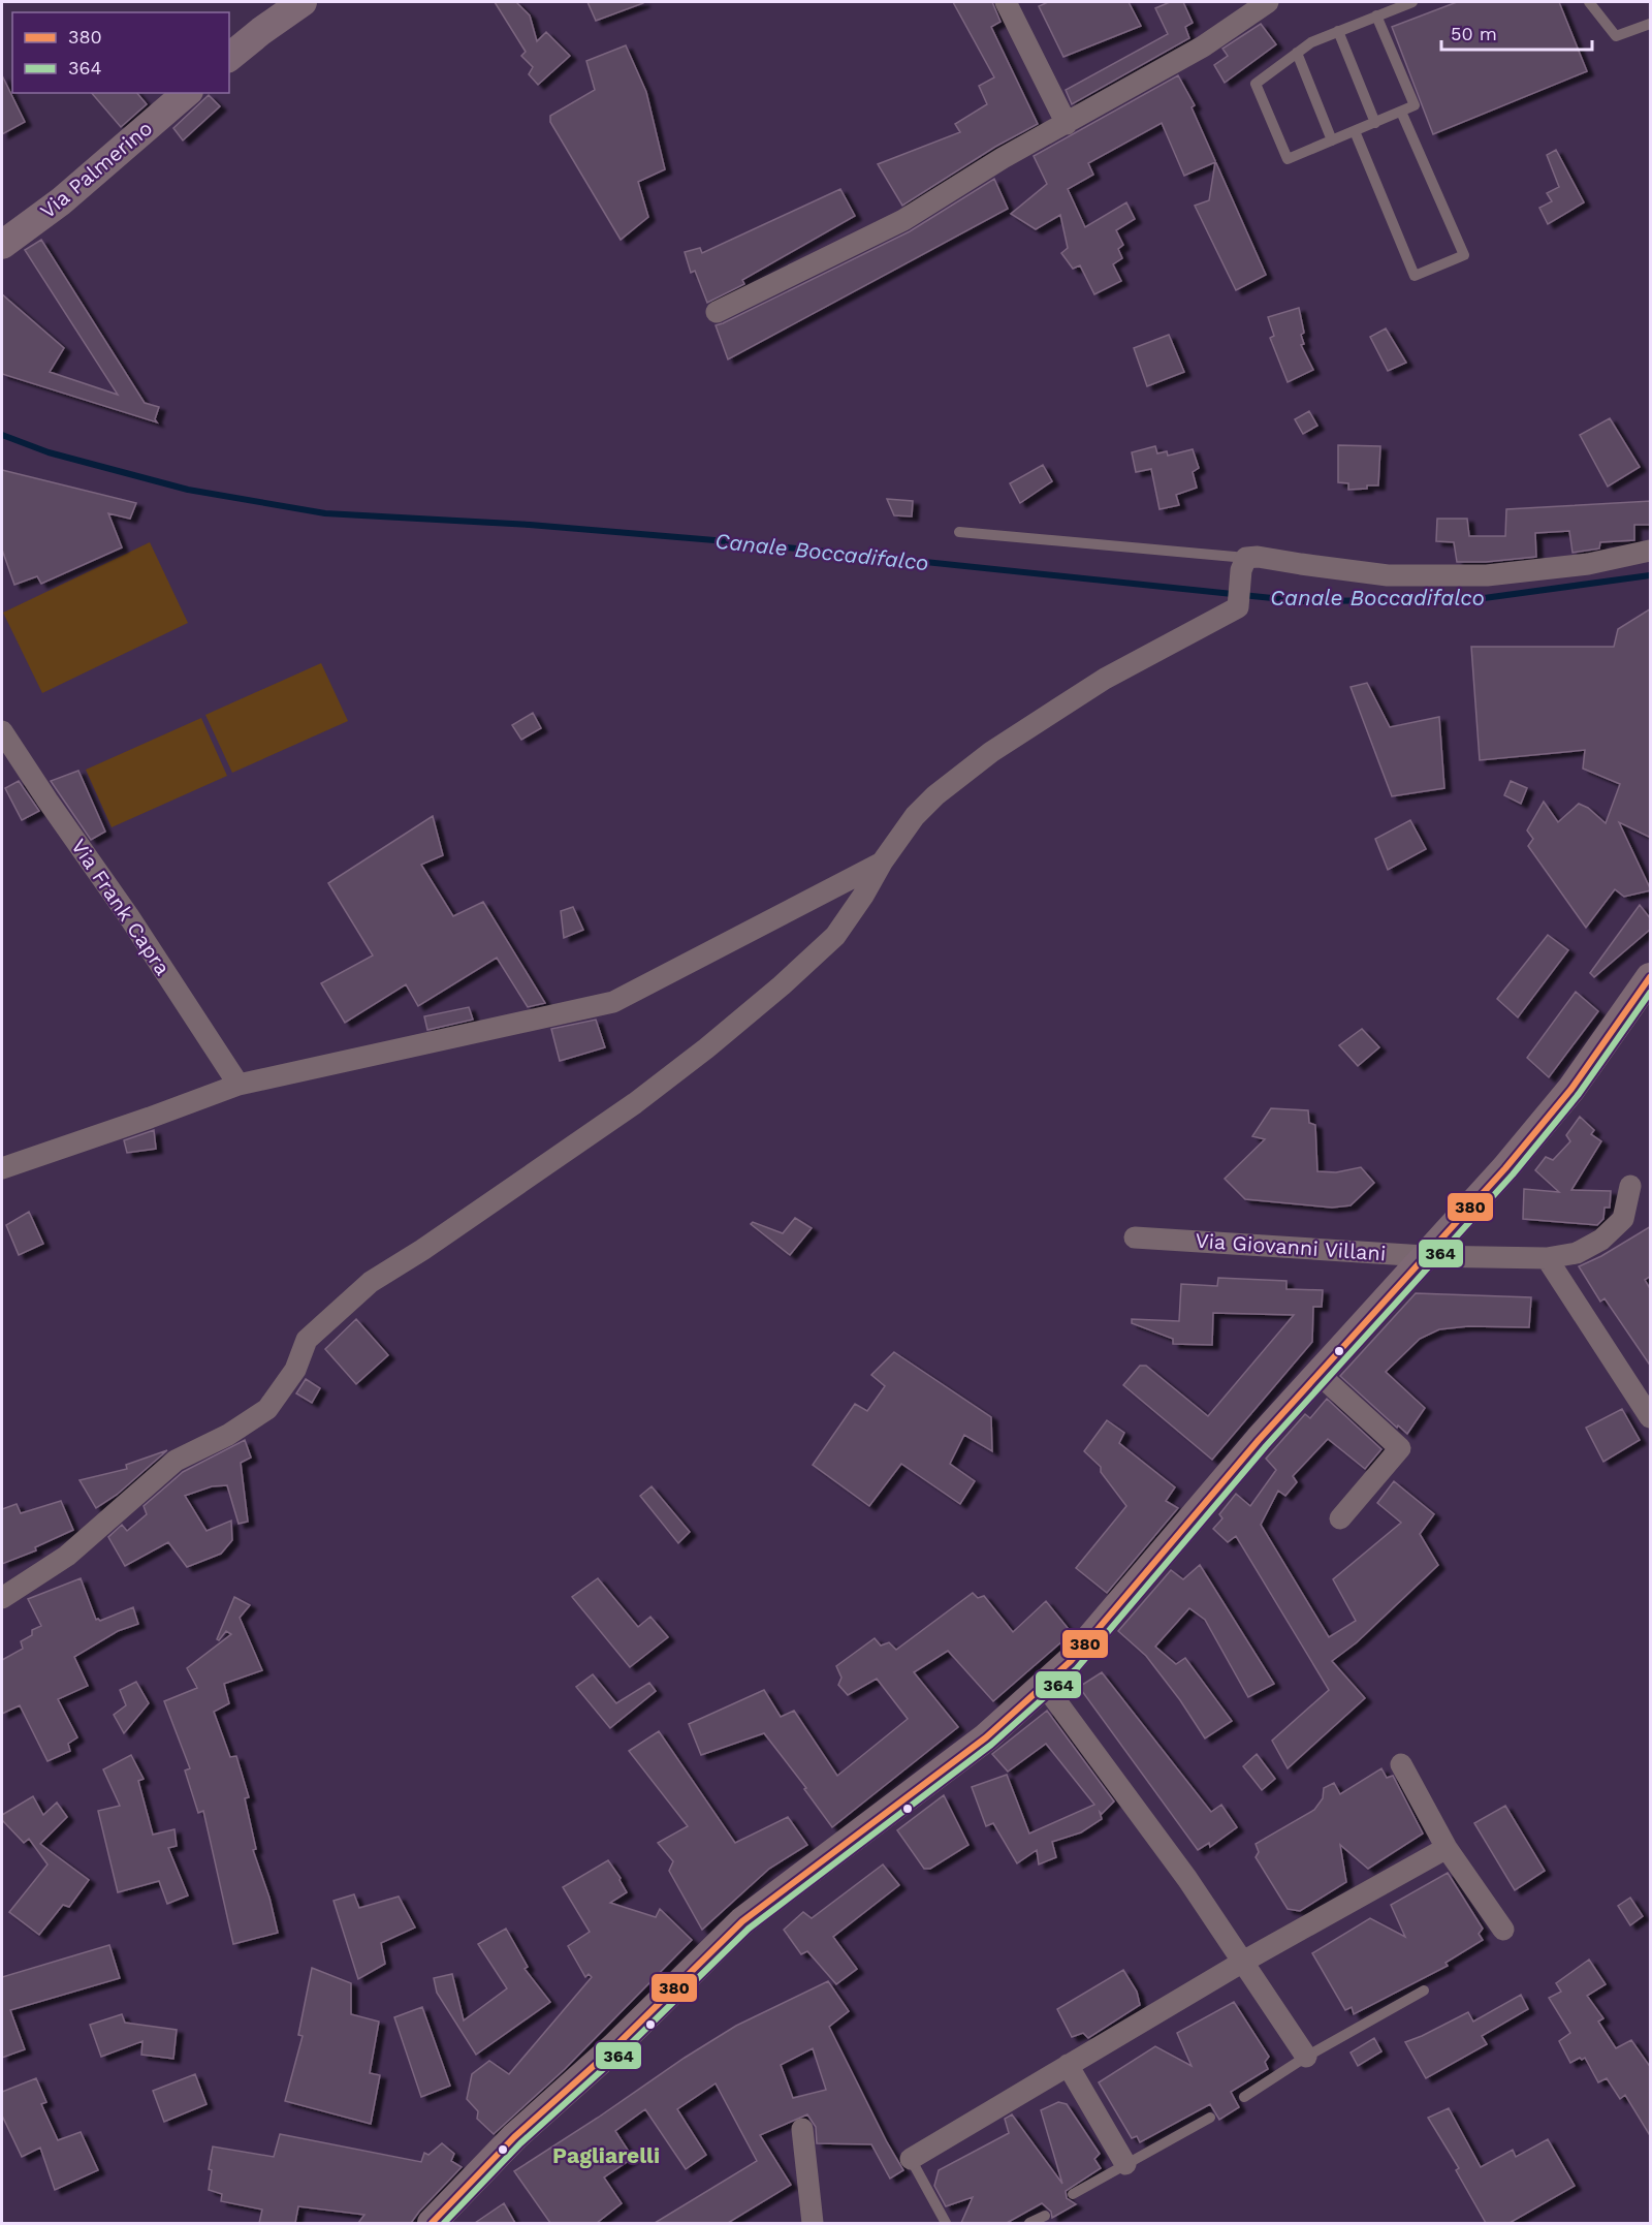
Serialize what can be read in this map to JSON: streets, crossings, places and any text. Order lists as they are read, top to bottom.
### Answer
{
  "streets": {
    "street": ["Via Palmerino", "Via Frank Capra", "Via Giovanni Villani"]
  },
  "districts": ["Pagliarelli"],
  "water": ["Canale Boccadifalco"],
  "lines": ["transit line 380", "transit line 364"],
  "legend": ["380", "364"],
  "scale_bar": "50 m"
}
